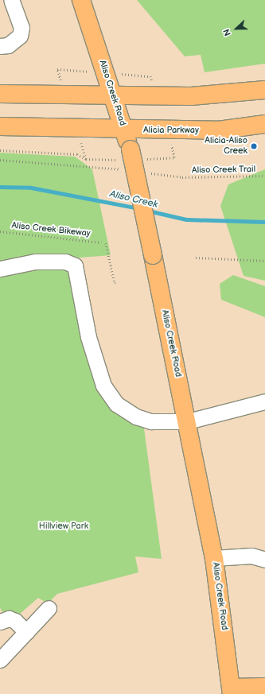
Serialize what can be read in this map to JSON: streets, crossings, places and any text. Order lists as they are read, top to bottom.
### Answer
{
  "streets": {
    "main road": ["Aliso Creek Road", "Alicia Parkway"],
    "path": ["Aliso Creek Trail", "Aliso Creek Bikeway"]
  },
  "crossings": [
    ["Aliso Creek Road", "Alicia Parkway"]
  ],
  "water": ["Aliso Creek"],
  "parks": ["Hillview Park"],
  "places": ["Alicia-Aliso Creek"],
  "north": "left"
}
